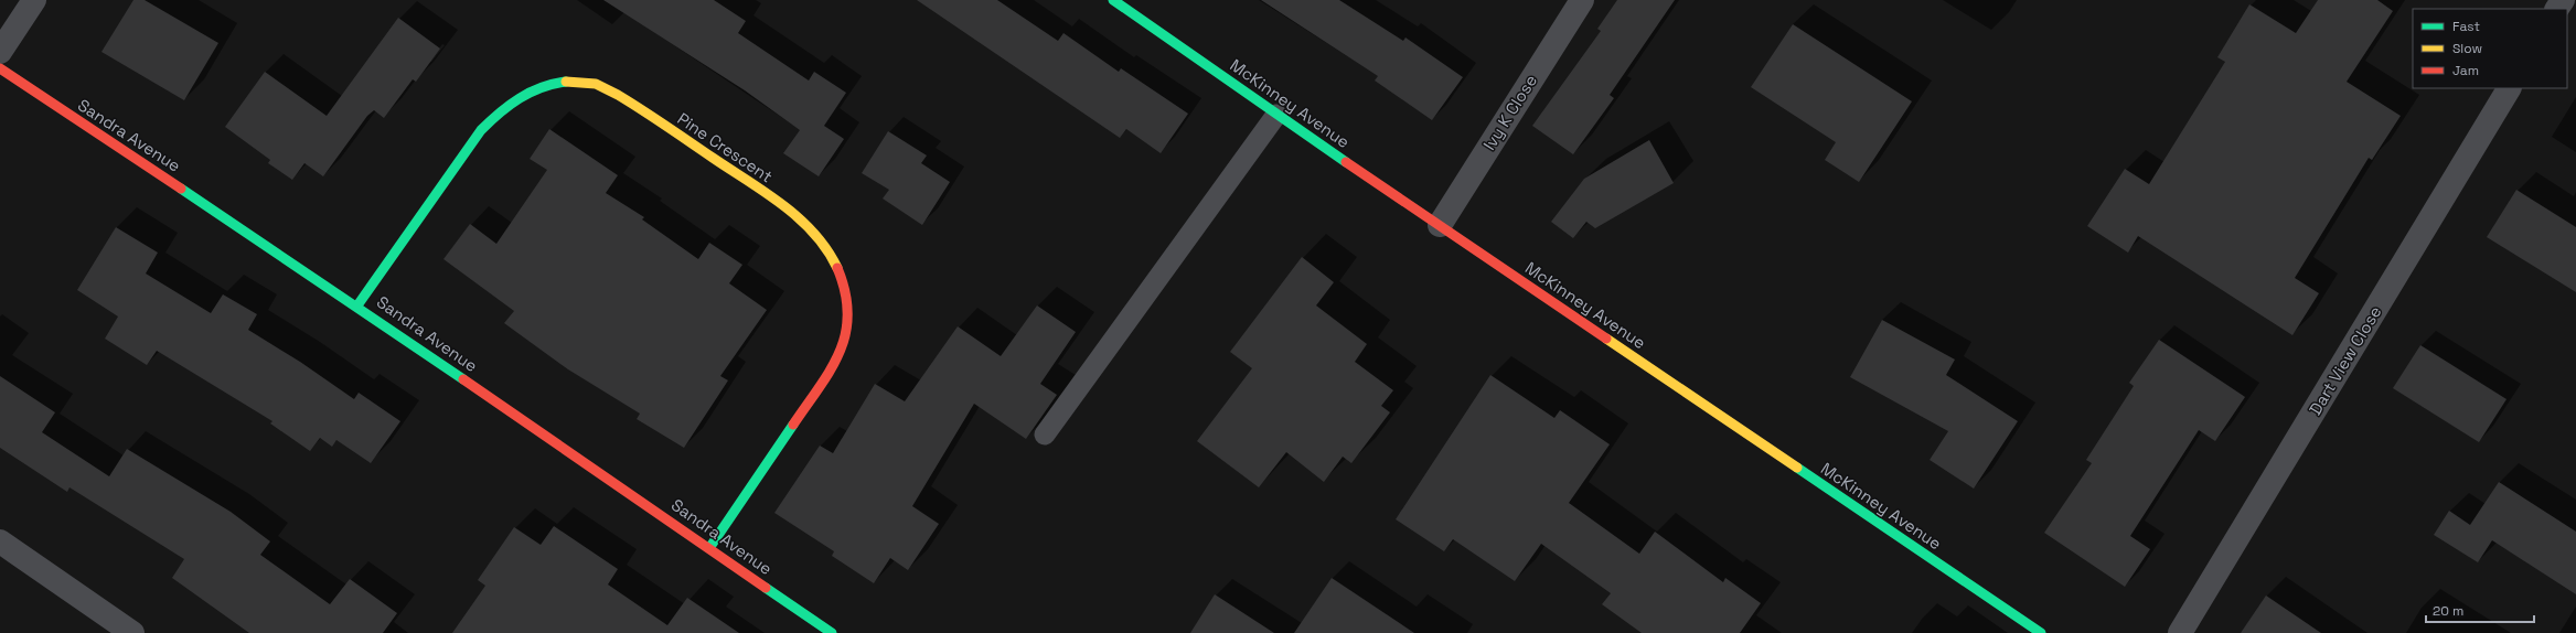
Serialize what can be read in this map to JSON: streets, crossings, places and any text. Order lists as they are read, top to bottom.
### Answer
{
  "streets": {
    "street": [
      "McKinney Avenue",
      "Ivy K Close",
      "Sandra Avenue",
      "Pine Crescent",
      "Dart View Close"
    ]
  },
  "crossings": [
    ["McKinney Avenue", "Ivy K Close"],
    ["Sandra Avenue", "Pine Crescent"]
  ],
  "legend": ["Fast", "Slow", "Jam"],
  "scale_bar": "20 m"
}
